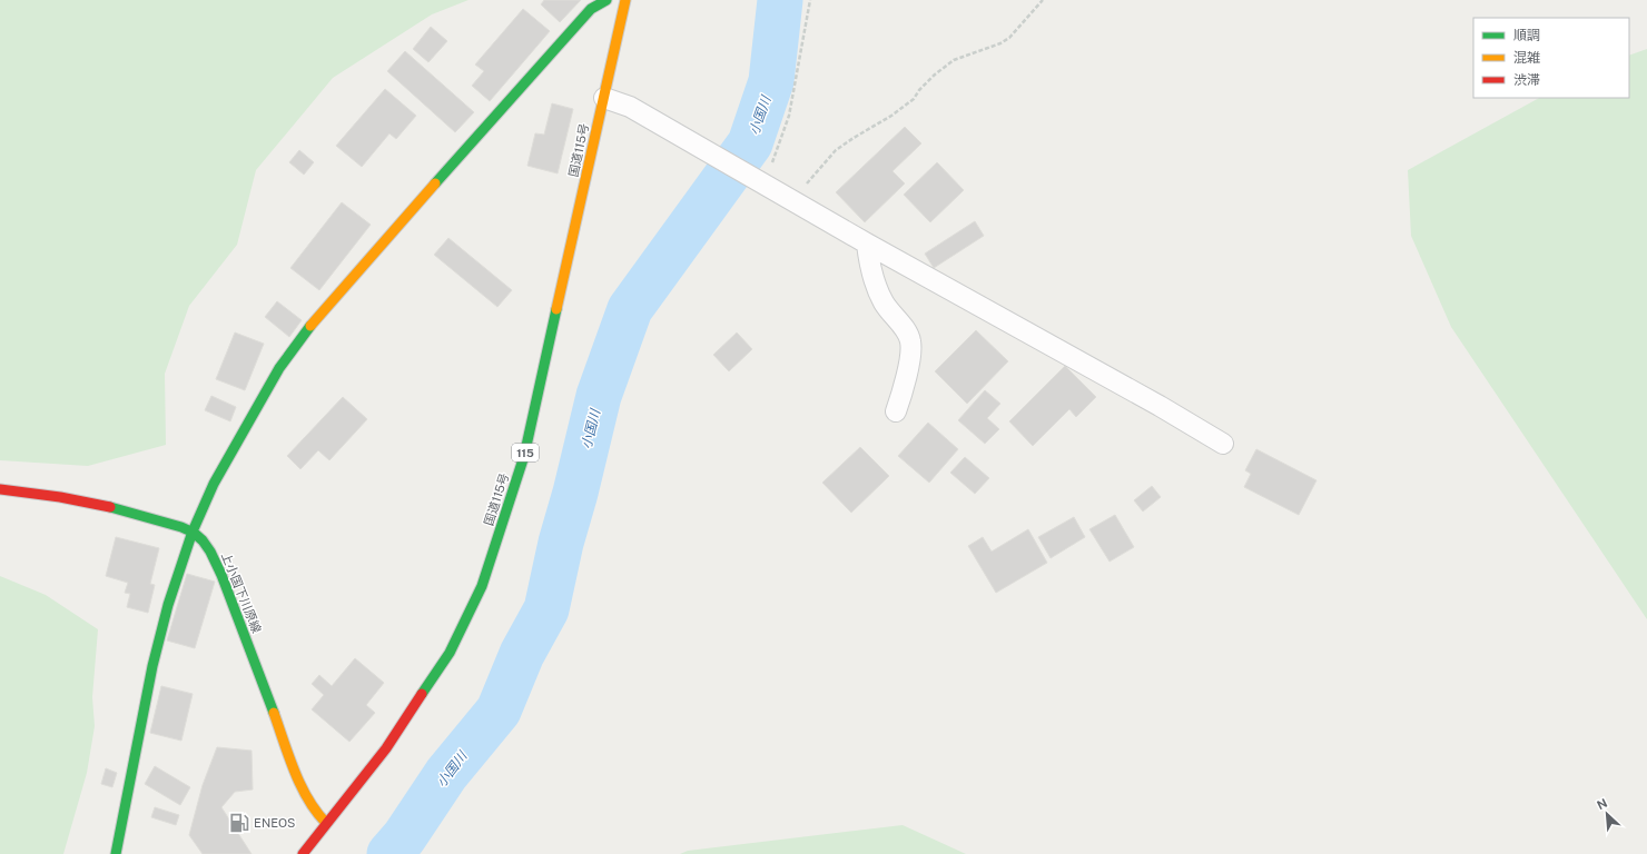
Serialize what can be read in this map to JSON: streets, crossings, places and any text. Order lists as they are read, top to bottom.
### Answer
{
  "streets": {
    "main road": ["国道115号", "115", "上小国下川原線"]
  },
  "crossings": [
    ["国道115号", "上小国下川原線"]
  ],
  "water": ["小国川"],
  "places": {
    "fuel station": ["ENEOS"]
  },
  "legend": ["順調", "混雑", "渋滞"],
  "north": "top left"
}
